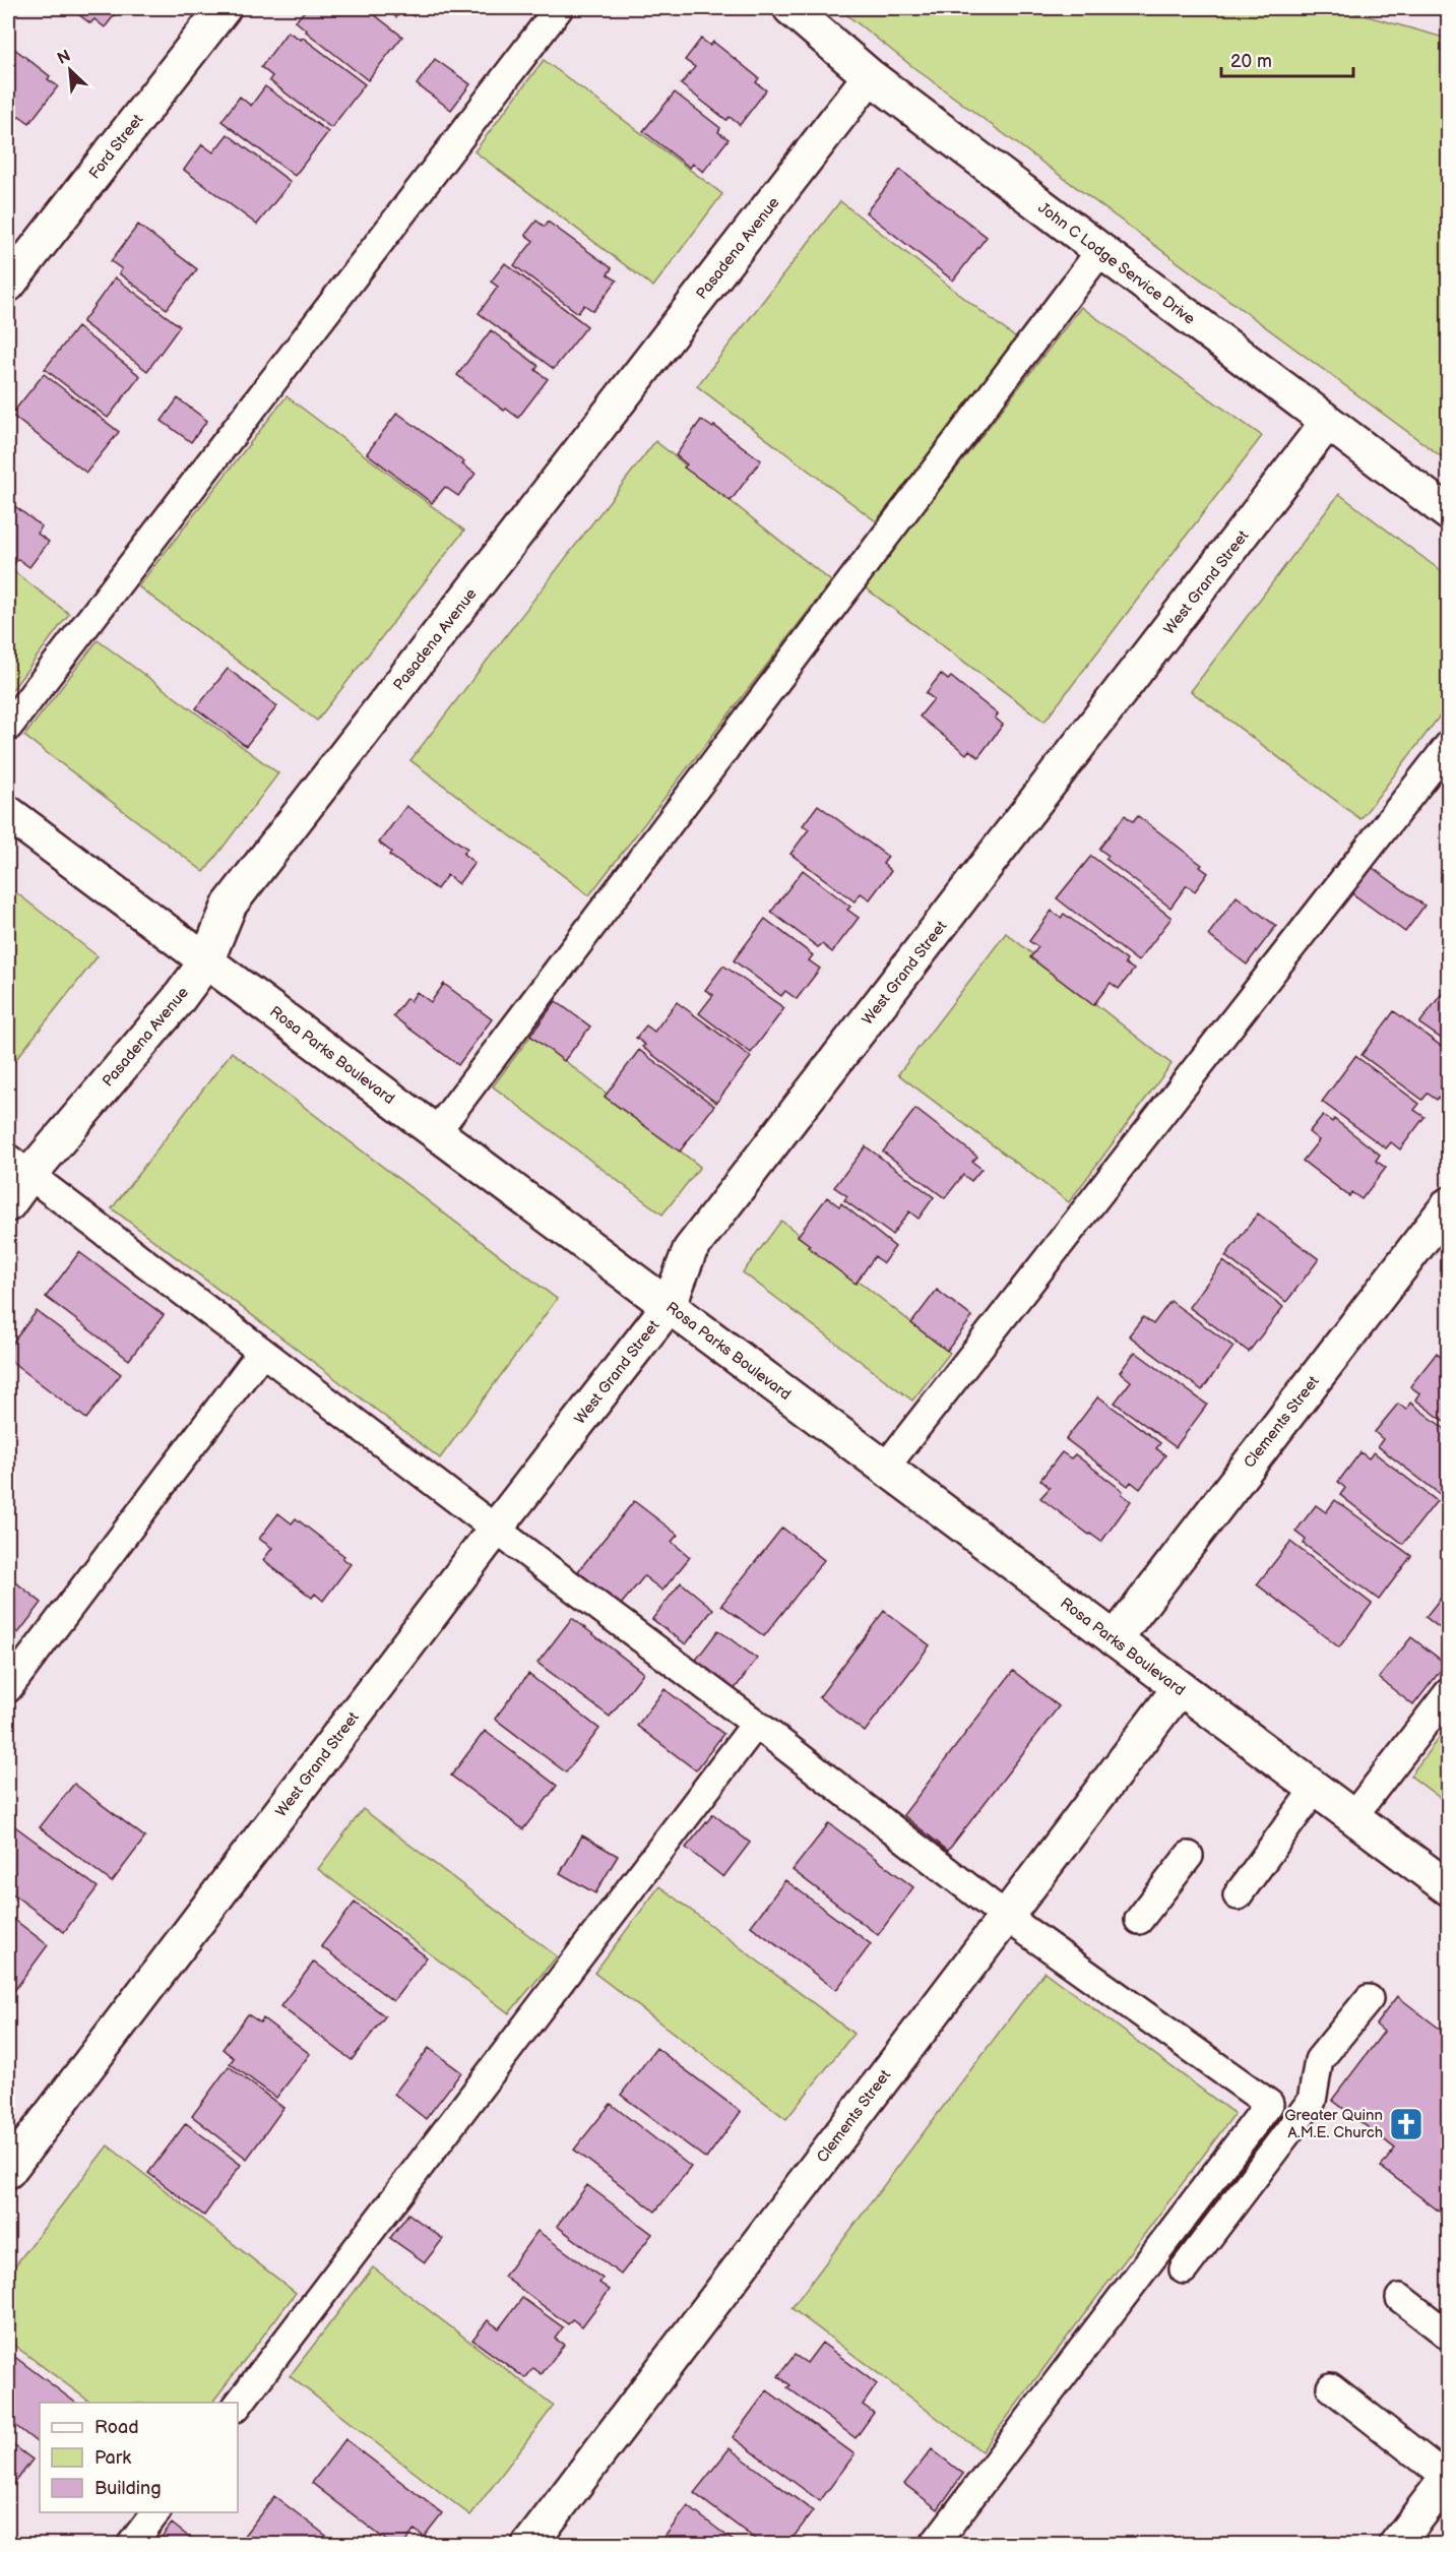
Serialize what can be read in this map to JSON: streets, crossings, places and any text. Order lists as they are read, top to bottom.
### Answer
{
  "streets": {
    "main road": [
      "Ford Street",
      "Pasadena Avenue",
      "John C Lodge Service Drive",
      "West Grand Street",
      "Rosa Parks Boulevard",
      "Clements Street"
    ]
  },
  "crossings": [
    ["Pasadena Avenue", "John C Lodge Service Drive"],
    ["Pasadena Avenue", "Rosa Parks Boulevard"],
    ["John C Lodge Service Drive", "West Grand Street"],
    ["West Grand Street", "Rosa Parks Boulevard"],
    ["Rosa Parks Boulevard", "Clements Street"]
  ],
  "places": {
    "church": ["Greater Quinn A.M.E. Church"]
  },
  "legend": ["Road", "Park", "Building"],
  "scale_bar": "20 m",
  "north": "top left"
}
